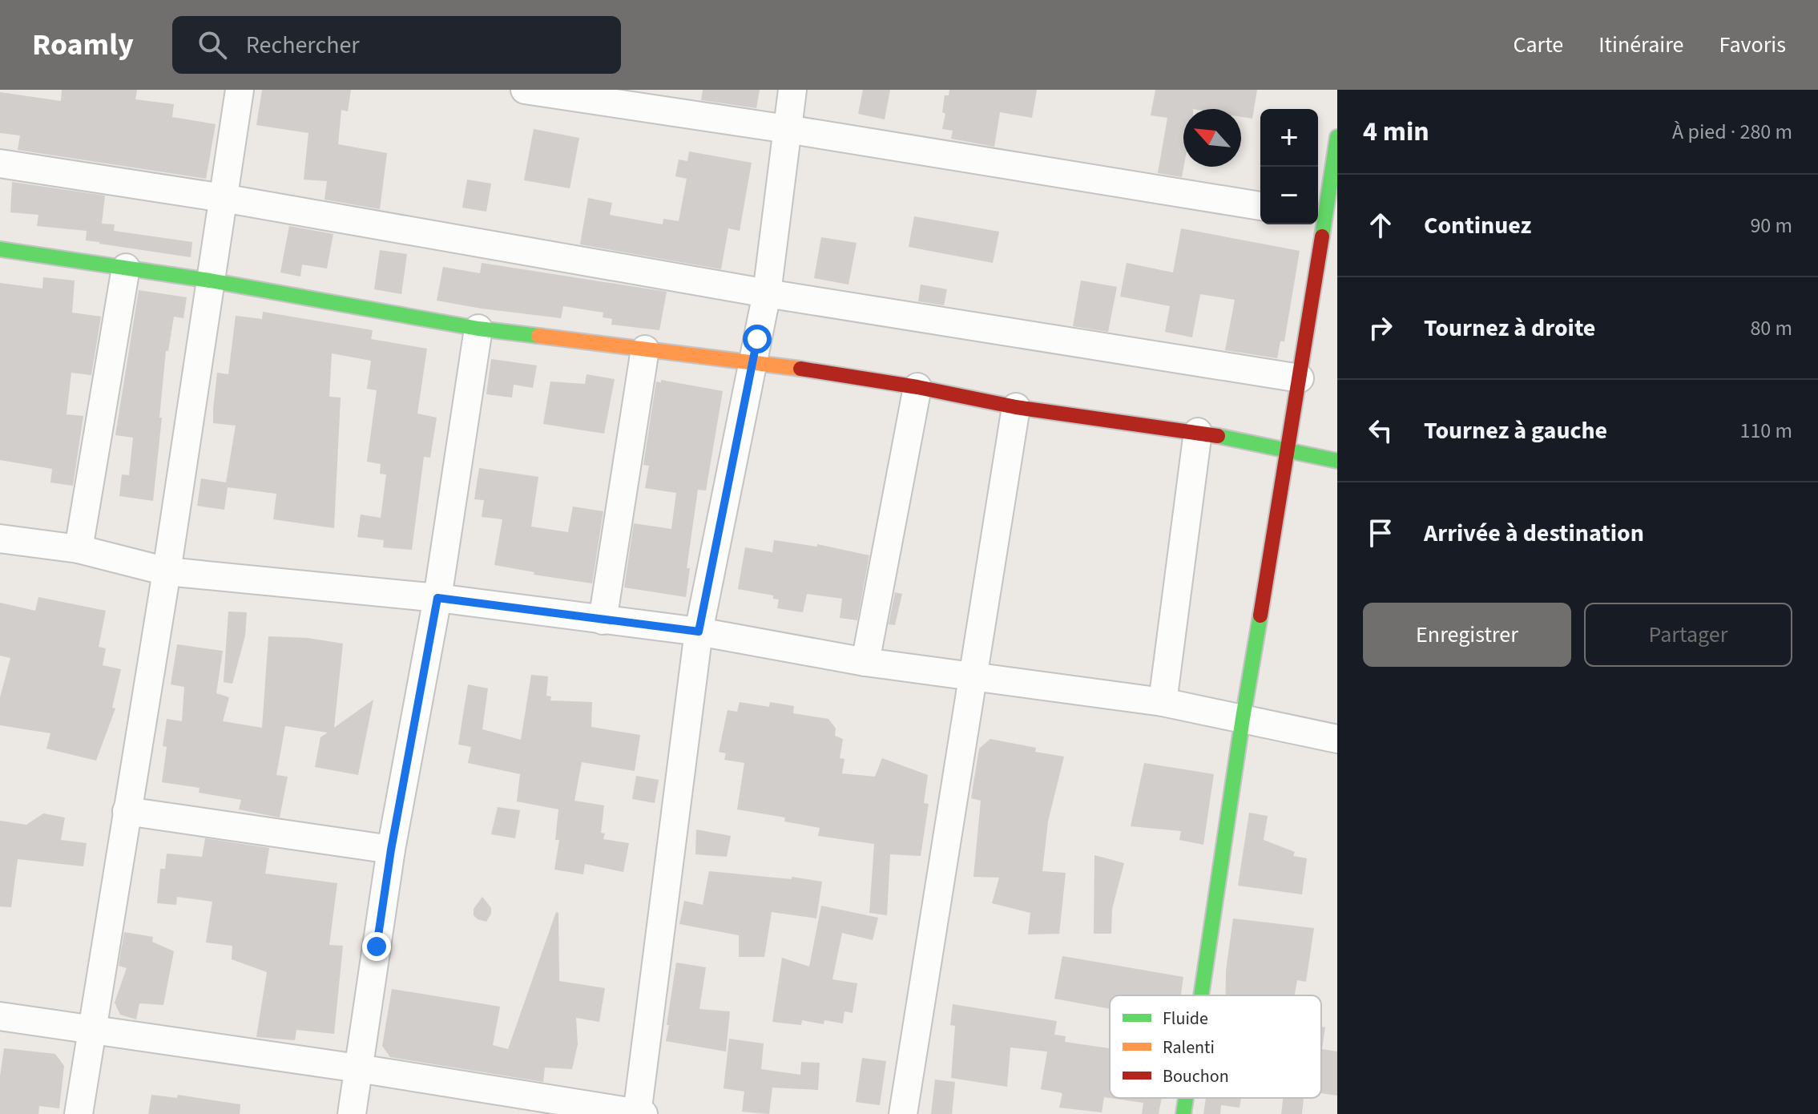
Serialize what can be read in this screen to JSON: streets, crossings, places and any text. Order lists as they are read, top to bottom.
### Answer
{
  "legend": ["Fluide", "Ralenti", "Bouchon"],
  "north": "top left",
  "page": {
    "header": "Roamly",
    "search": "Rechercher",
    "nav": ["Carte", "Itinéraire", "Favoris"],
    "heading": ["4 min", "À pied · 280 m"],
    "map_buttons": ["+", "−"],
    "list": [
      ["Continuez", "90 m"],
      ["Tournez à droite", "80 m"],
      ["Tournez à gauche", "110 m"],
      "Arrivée à destination"
    ],
    "buttons": ["Enregistrer", "Partager"]
  }
}
